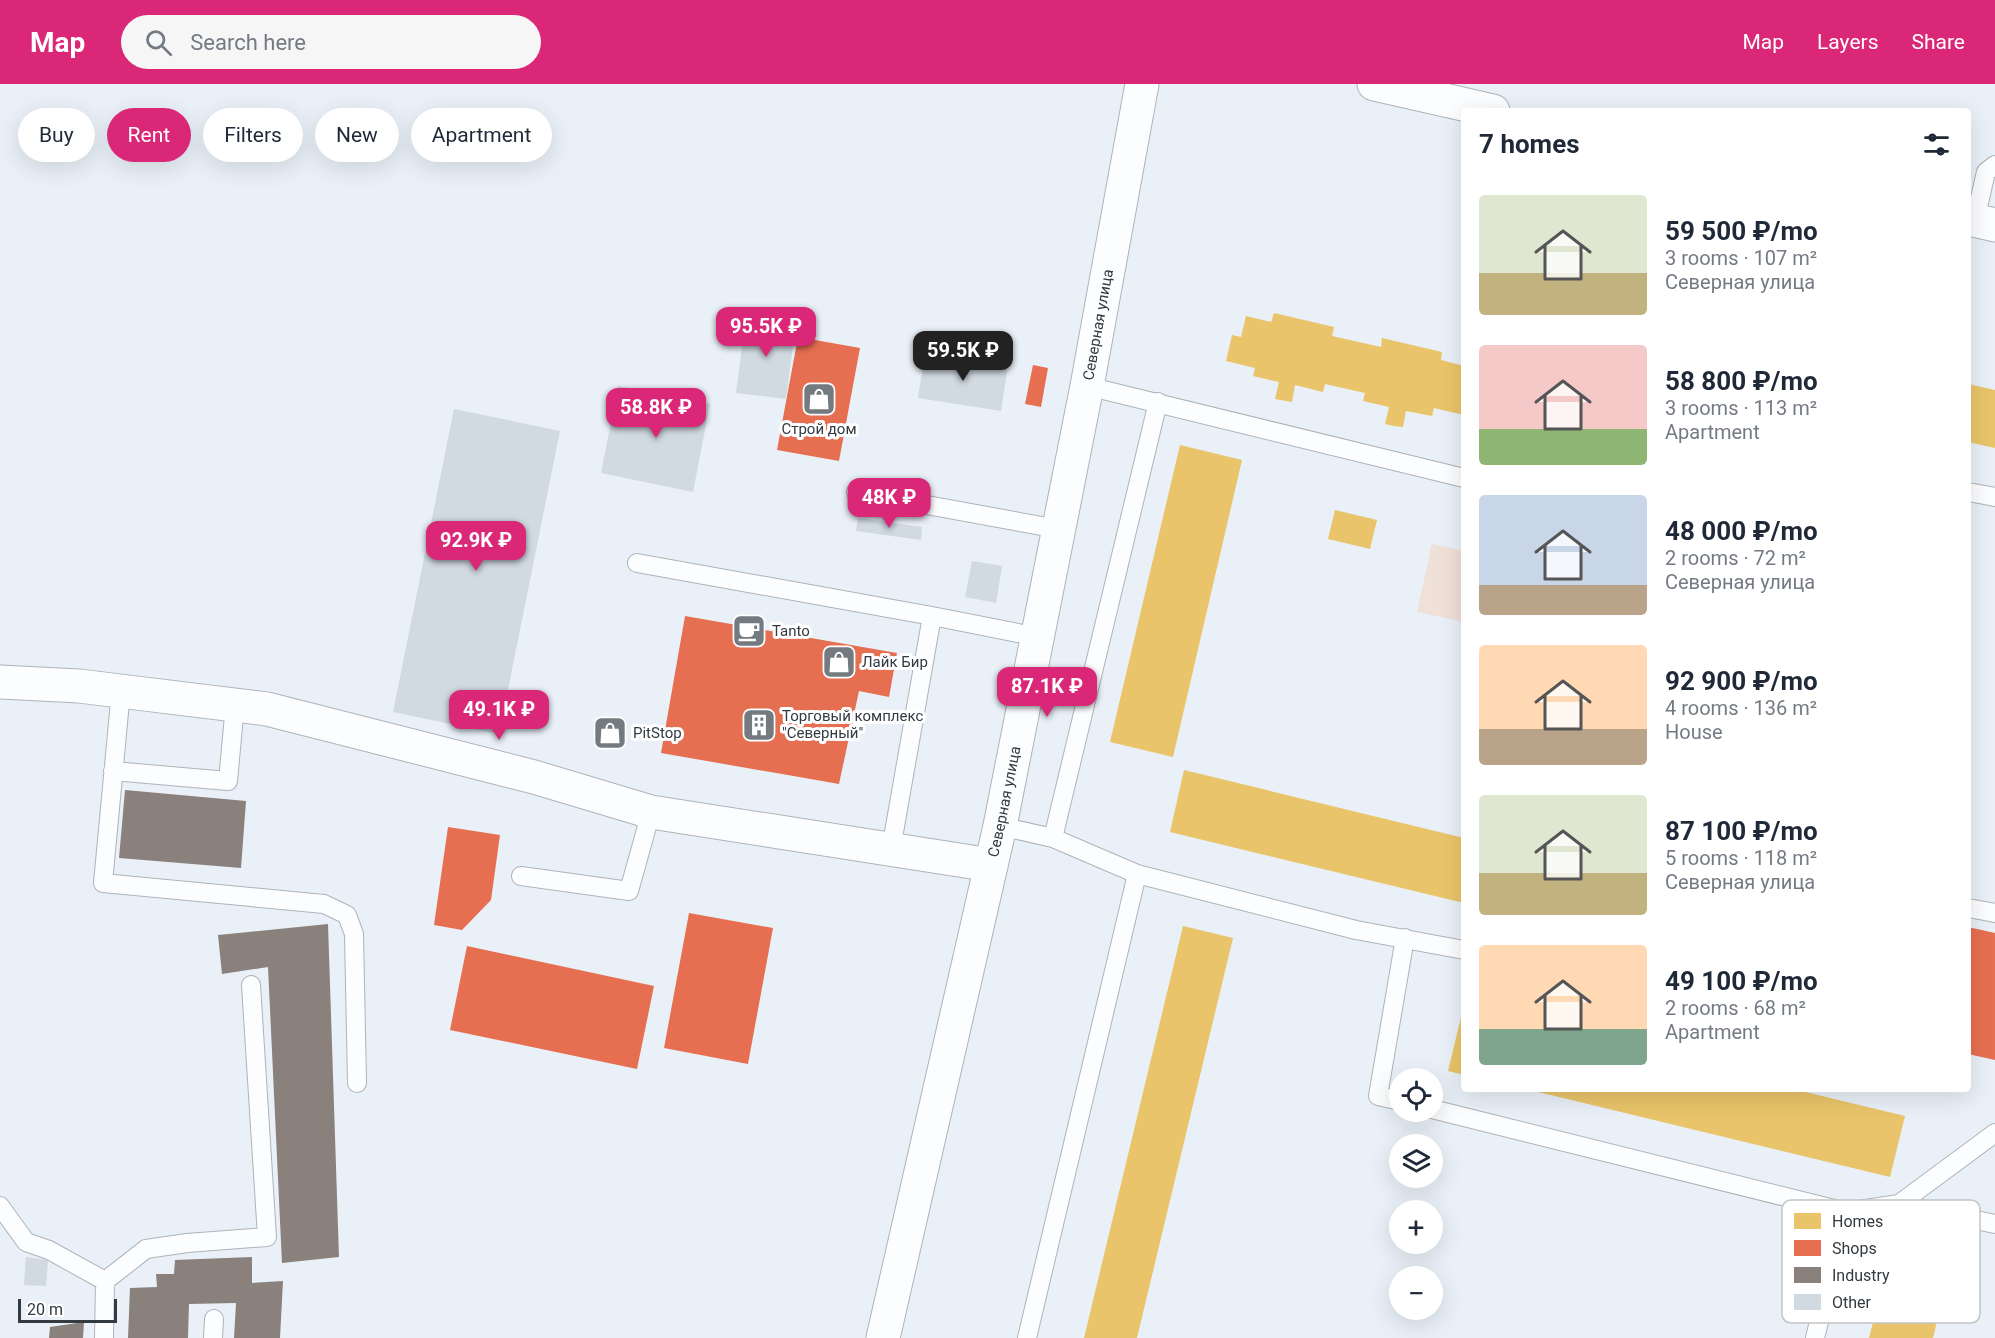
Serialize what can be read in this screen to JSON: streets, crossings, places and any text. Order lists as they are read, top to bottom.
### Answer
{
  "streets": {
    "street": ["Северная улица"]
  },
  "places": {
    "shop": ["Строй дом", "Лайк Бир", "PitStop"],
    "cafe": ["Tanto"],
    "building": ["Торговый комплекс \"Северный\""]
  },
  "legend": [
    "Homes",
    "Shops",
    "Industry",
    "Other"
  ],
  "scale_bar": "20 m",
  "page": {
    "header": "Map",
    "search": "Search here",
    "nav": ["Map", "Layers", "Share"],
    "chip": [
      "Buy",
      "Rent",
      "Filters",
      "New",
      "Apartment"
    ],
    "heading": "7 homes",
    "list": [
      {
        "name": "59 500 ₽/mo",
        "note": "3 rooms · 107 m² · Северная улица"
      },
      {
        "name": "58 800 ₽/mo",
        "note": "3 rooms · 113 m² · Apartment"
      },
      {
        "name": "48 000 ₽/mo",
        "note": "2 rooms · 72 m² · Северная улица"
      },
      {
        "name": "92 900 ₽/mo",
        "note": "4 rooms · 136 m² · House"
      },
      {
        "name": "87 100 ₽/mo",
        "note": "5 rooms · 118 m² · Северная улица"
      },
      {
        "name": "49 100 ₽/mo",
        "note": "2 rooms · 68 m² · Apartment"
      }
    ],
    "price": [
      "95.5K ₽",
      "59.5K ₽",
      "58.8K ₽",
      "48K ₽",
      "92.9K ₽",
      "87.1K ₽",
      "49.1K ₽"
    ],
    "map_buttons": ["+", "−"],
    "scale": "20 m"
  }
}
